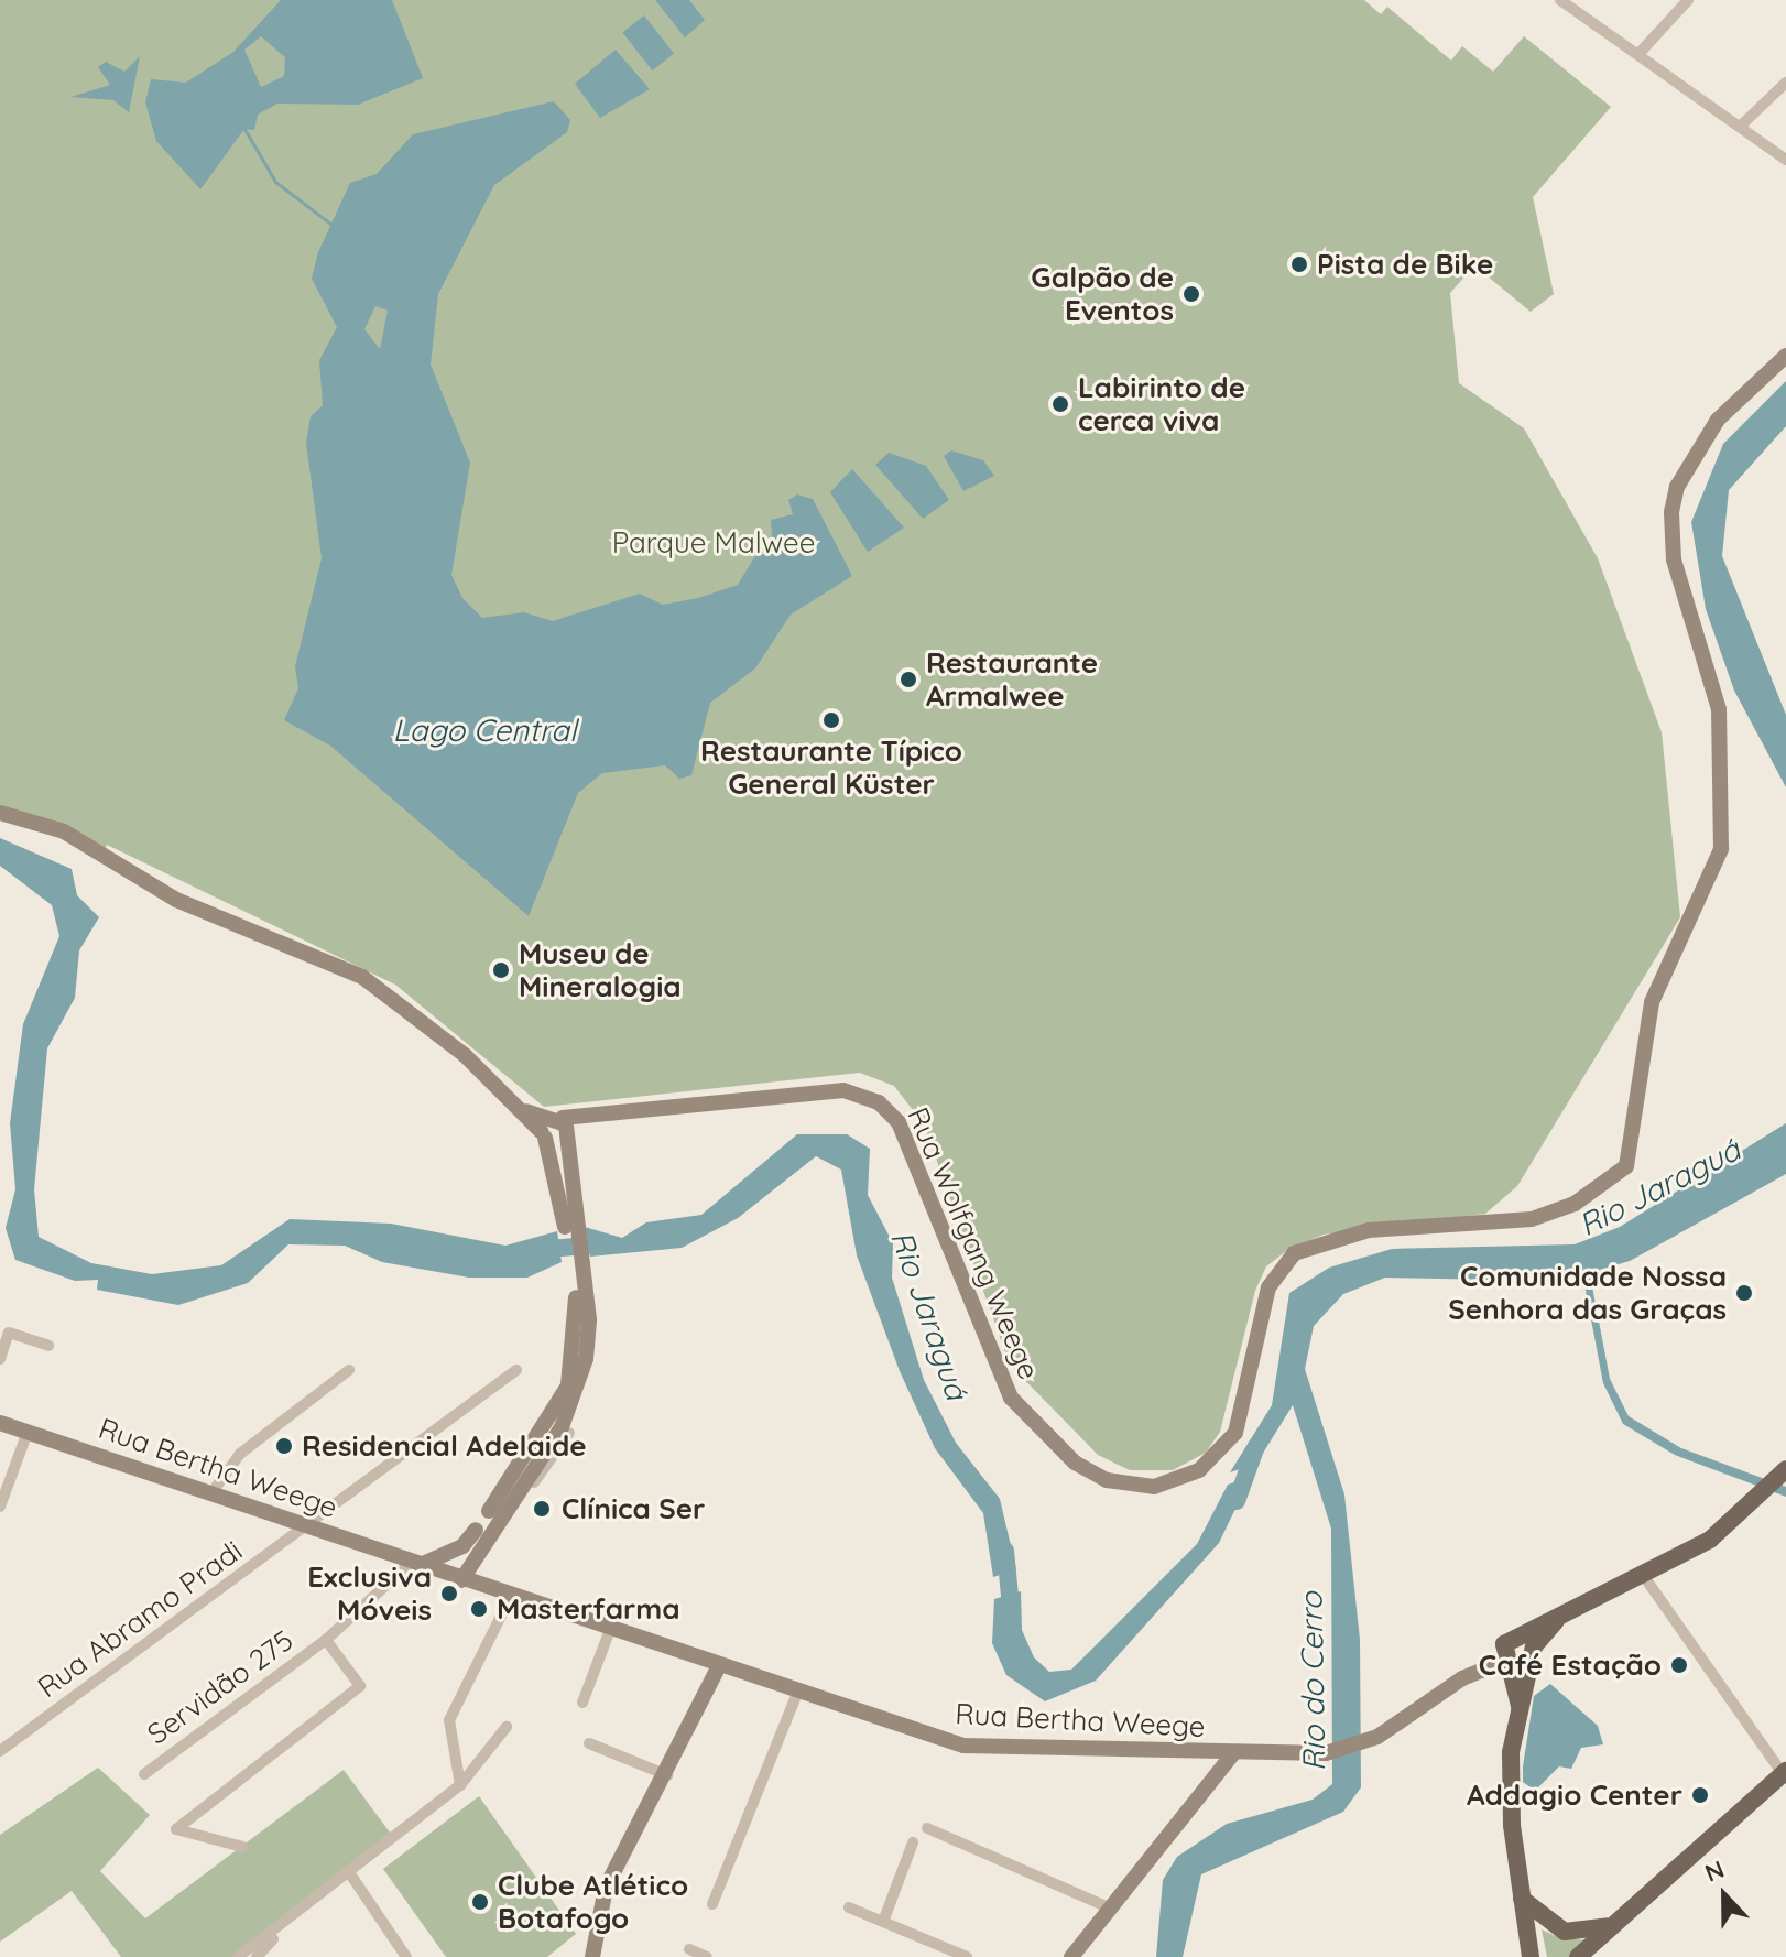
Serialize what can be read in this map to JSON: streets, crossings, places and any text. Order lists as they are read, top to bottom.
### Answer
{
  "streets": {
    "main road": ["Rua Wolfgang Weege", "Rua Bertha Weege"],
    "street": ["Rua Abramo Pradi", "Servidão 275"]
  },
  "crossings": [
    ["Rua Bertha Weege", "Rua Abramo Pradi"],
    ["Rua Bertha Weege", "Servidão 275"]
  ],
  "water": ["Lago Central", "Rio Jaraguá", "Rio do Cerro"],
  "parks": ["Parque Malwee"],
  "places": [
    "Pista de Bike",
    "Galpão de Eventos",
    "Labirinto de cerca viva",
    "Restaurante Armalwee",
    "Restaurante Típico General Küster",
    "Museu de Mineralogia",
    "Comunidade Nossa Senhora das Graças",
    "Residencial Adelaide",
    "Clínica Ser",
    "Exclusiva Móveis",
    "Masterfarma",
    "Café Estação",
    "Addagio Center",
    "Clube Atlético Botafogo"
  ],
  "north": "top"
}
